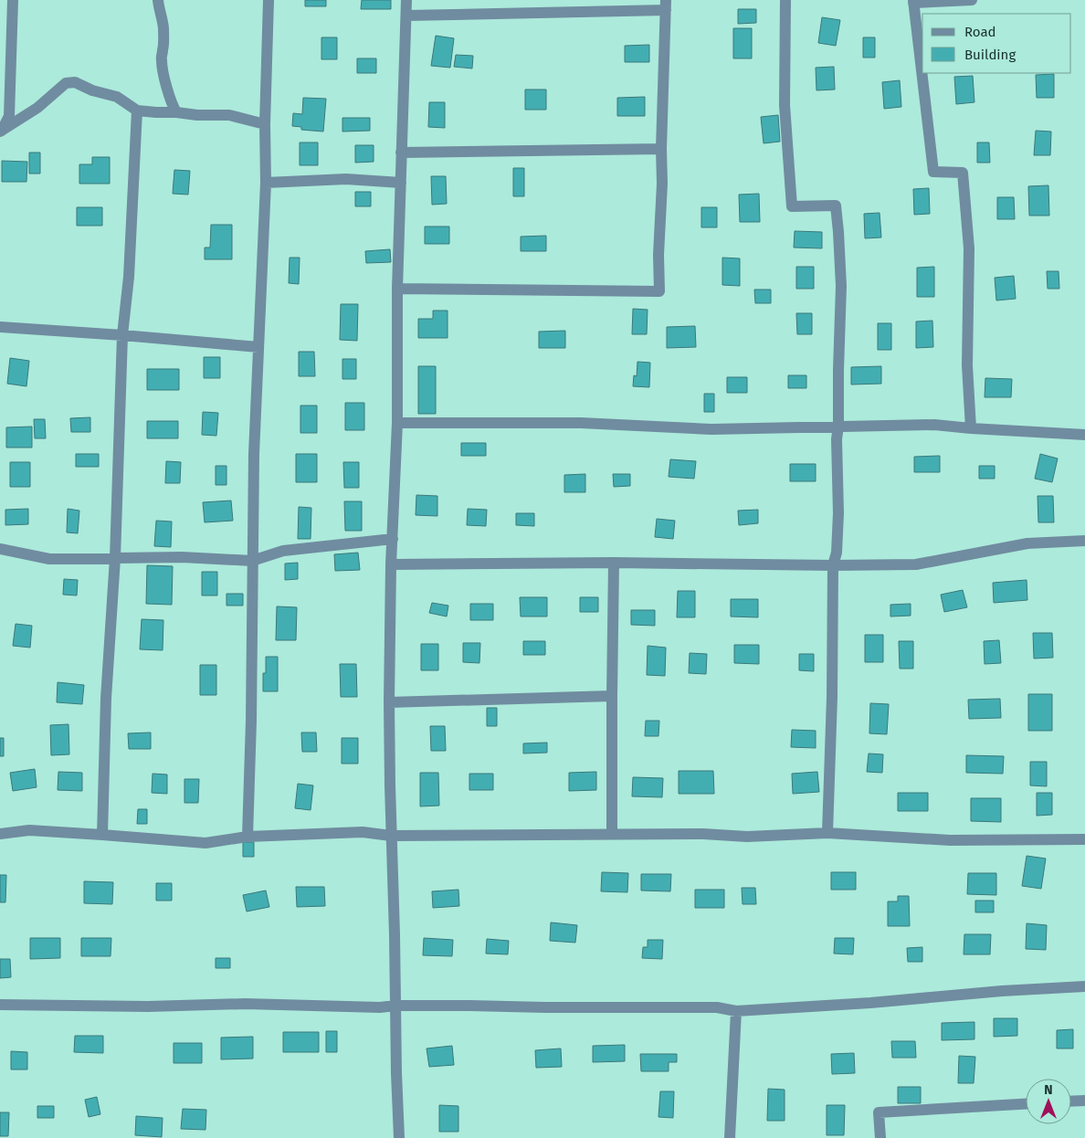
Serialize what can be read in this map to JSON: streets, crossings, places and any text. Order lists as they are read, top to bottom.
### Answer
{
  "legend": ["Road", "Building"],
  "north": "top"
}
